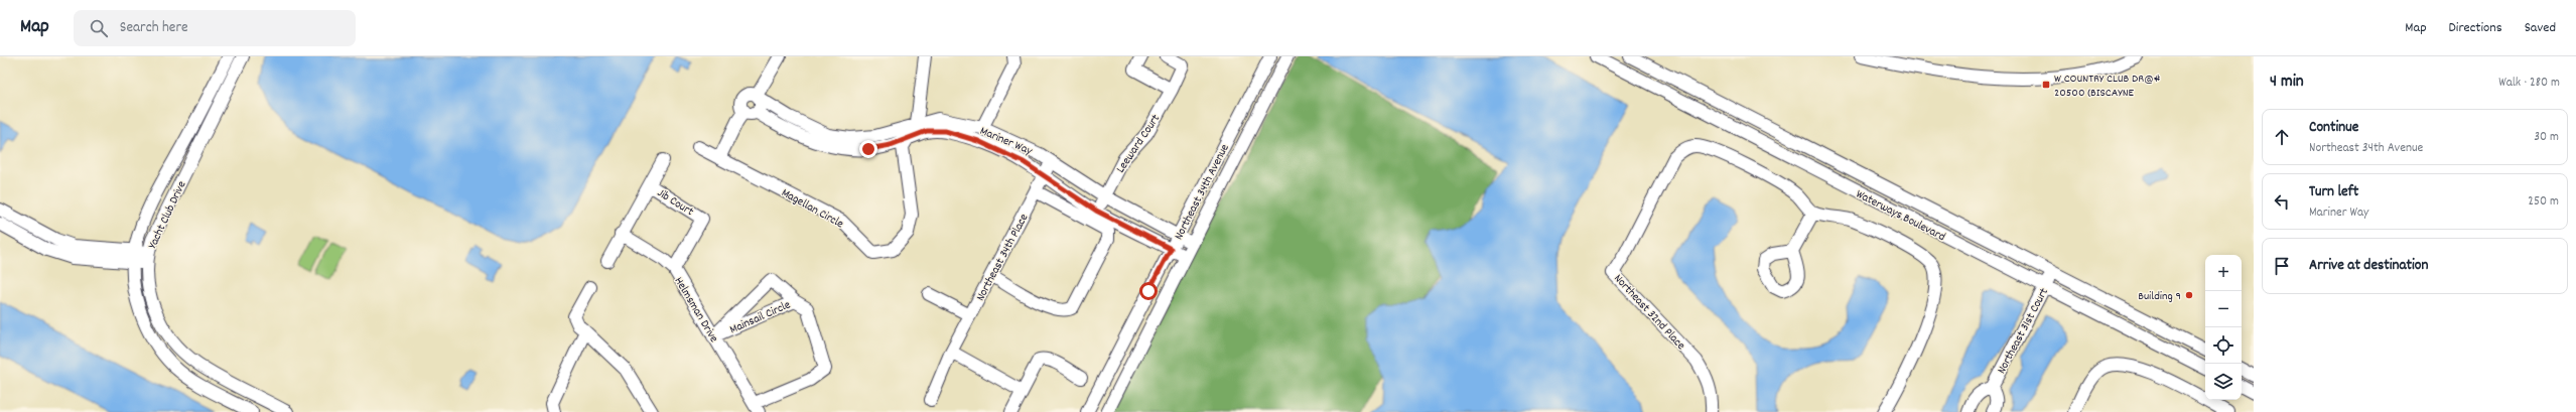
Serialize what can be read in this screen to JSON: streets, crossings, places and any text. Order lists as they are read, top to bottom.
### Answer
{
  "streets": {
    "street": [
      "Mariner Way",
      "Leeward Court",
      "Northeast 34th Avenue",
      "Jib Court",
      "Magellan Circle",
      "Yacht Club Drive",
      "Waterways Boulevard",
      "Northeast 34th Place",
      "Helmsman Drive",
      "Northeast 32nd Place",
      "Mainsail Circle",
      "Northeast 31st Court"
    ]
  },
  "crossings": [
    ["Mariner Way", "Leeward Court"],
    ["Mariner Way", "Northeast 34th Avenue"],
    ["Mariner Way", "Magellan Circle"],
    ["Mariner Way", "Northeast 34th Place"],
    ["Jib Court", "Helmsman Drive"],
    ["Waterways Boulevard", "Northeast 31st Court"],
    ["Helmsman Drive", "Mainsail Circle"]
  ],
  "places": {
    "transit": ["W COUNTRY CLUB DR@# 20500 (BISCAYNE"],
    "other": ["Building 9"]
  },
  "page": {
    "header": "Map",
    "search": "Search here",
    "nav": ["Map", "Directions", "Saved"],
    "heading": ["4 min", "Walk · 280 m"],
    "list": [
      ["Continue", "Northeast 34th Avenue", "30 m"],
      ["Turn left", "Mariner Way", "250 m"],
      "Arrive at destination"
    ],
    "map_buttons": ["+", "−"]
  }
}
